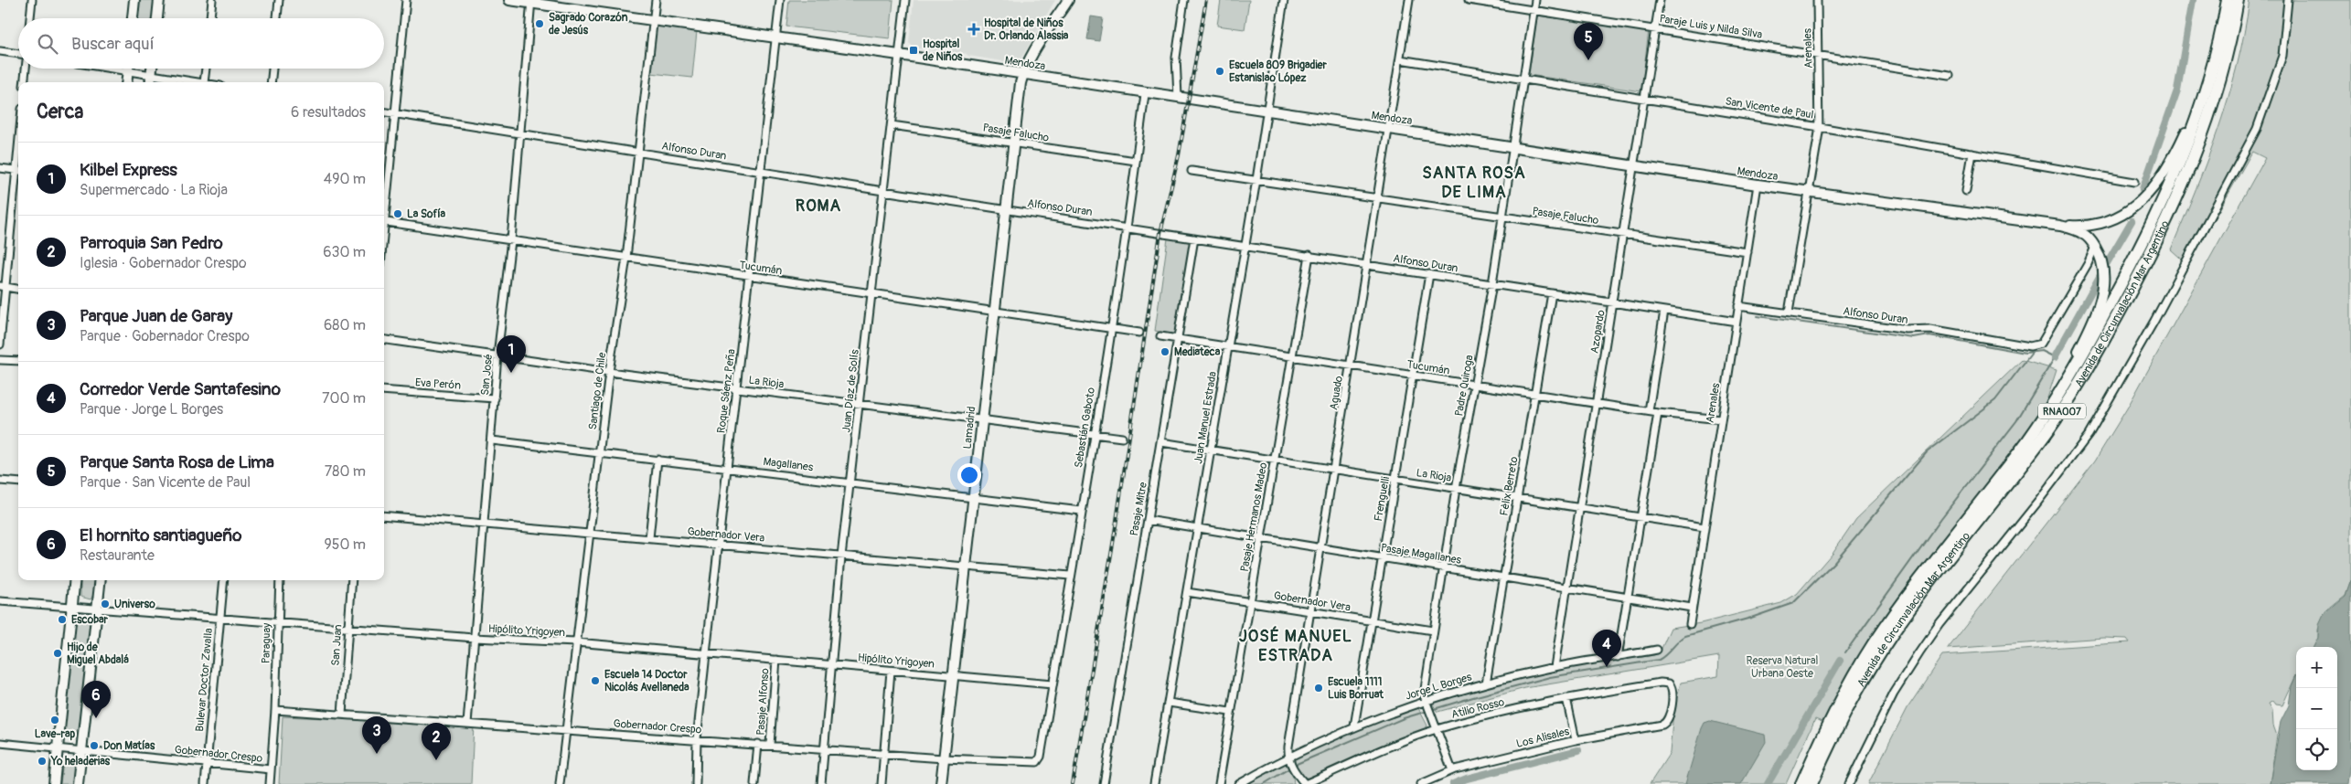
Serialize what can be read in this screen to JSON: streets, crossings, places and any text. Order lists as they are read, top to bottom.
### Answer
{
  "streets": {
    "highway": ["Avenida de Circunvalación Mar Argentino", "RNA007"],
    "street": [
      "Paraje Luis y Nilda Silva",
      "Arenales",
      "Mendoza",
      "San Vicente de Paul",
      "Pasaje Falucho",
      "Alfonso Duran",
      "Tucumán",
      "Azopardo",
      "San José",
      "La Rioja",
      "Eva Perón",
      "Padre Quiroga",
      "Santiago de Chile",
      "Roque Sáenz Peña",
      "Juan Díaz de Solís",
      "Aguado",
      "Juan Manuel Estrada",
      "Lamadrid",
      "Sebastián Gaboto",
      "Magallanes",
      "Fèlix Berreto",
      "Frenguelli",
      "Pasaje Mitre",
      "Pasaje Hermanos Madeo",
      "Gobernador Vera",
      "Pasaje Magallanes",
      "Hipólito Yrigoyen",
      "Paraguay",
      "San Juan",
      "Bulevar Doctor Zavalla",
      "Jorge L Borges",
      "Pasaje Alfonso",
      "Atilio Rosso",
      "Gobernador Crespo",
      "Los Alisales"
    ]
  },
  "crossings": [
    ["Paraje Luis y Nilda Silva", "Arenales"],
    ["Paraje Luis y Nilda Silva", "Azopardo"],
    ["Paraje Luis y Nilda Silva", "Padre Quiroga"],
    ["Arenales", "Mendoza"],
    ["Arenales", "San Vicente de Paul"],
    ["Arenales", "Pasaje Falucho"],
    ["Arenales", "Alfonso Duran"],
    ["Arenales", "Tucumán"],
    ["Arenales", "La Rioja"],
    ["Arenales", "Pasaje Magallanes"],
    ["Mendoza", "Alfonso Duran"],
    ["Mendoza", "Avenida de Circunvalación Mar Argentino"],
    ["Mendoza", "Azopardo"],
    ["Mendoza", "San José"],
    ["Mendoza", "Padre Quiroga"],
    ["Mendoza", "Santiago de Chile"],
    ["Mendoza", "Roque Sáenz Peña"],
    ["Mendoza", "Juan Díaz de Solís"],
    ["Mendoza", "Aguado"],
    ["Mendoza", "Juan Manuel Estrada"],
    ["Mendoza", "Lamadrid"],
    ["Mendoza", "Sebastián Gaboto"],
    ["San Vicente de Paul", "Azopardo"],
    ["San Vicente de Paul", "Padre Quiroga"],
    ["San Vicente de Paul", "Aguado"],
    ["Pasaje Falucho", "Azopardo"],
    ["Pasaje Falucho", "Padre Quiroga"],
    ["Pasaje Falucho", "Juan Díaz de Solís"],
    ["Pasaje Falucho", "Aguado"],
    ["Pasaje Falucho", "Juan Manuel Estrada"],
    ["Pasaje Falucho", "Lamadrid"],
    ["Pasaje Falucho", "Sebastián Gaboto"],
    ["Alfonso Duran", "Azopardo"],
    ["Alfonso Duran", "San José"],
    ["Alfonso Duran", "Padre Quiroga"],
    ["Alfonso Duran", "Santiago de Chile"],
    ["Alfonso Duran", "Roque Sáenz Peña"],
    ["Alfonso Duran", "Juan Díaz de Solís"],
    ["Alfonso Duran", "Aguado"],
    ["Alfonso Duran", "Juan Manuel Estrada"],
    ["Alfonso Duran", "Lamadrid"],
    ["Alfonso Duran", "Sebastián Gaboto"],
    ["Alfonso Duran", "Fèlix Berreto"],
    ["Alfonso Duran", "Frenguelli"],
    ["Alfonso Duran", "Pasaje Mitre"],
    ["Alfonso Duran", "Pasaje Hermanos Madeo"],
    ["Tucumán", "Azopardo"],
    ["Tucumán", "San José"],
    ["Tucumán", "Padre Quiroga"],
    ["Tucumán", "Santiago de Chile"],
    ["Tucumán", "Roque Sáenz Peña"],
    ["Tucumán", "Juan Díaz de Solís"],
    ["Tucumán", "Aguado"],
    ["Tucumán", "Juan Manuel Estrada"],
    ["Tucumán", "Lamadrid"],
    ["Tucumán", "Sebastián Gaboto"],
    ["Tucumán", "Fèlix Berreto"],
    ["Tucumán", "Frenguelli"],
    ["Tucumán", "Pasaje Mitre"],
    ["Tucumán", "Pasaje Hermanos Madeo"],
    ["Azopardo", "La Rioja"],
    ["Azopardo", "Pasaje Magallanes"],
    ["Azopardo", "Jorge L Borges"],
    ["San José", "La Rioja"],
    ["San José", "Eva Perón"],
    ["San José", "Magallanes"],
    ["San José", "Gobernador Vera"],
    ["San José", "Hipólito Yrigoyen"],
    ["San José", "Gobernador Crespo"],
    ["La Rioja", "Padre Quiroga"],
    ["La Rioja", "Santiago de Chile"],
    ["La Rioja", "Roque Sáenz Peña"],
    ["La Rioja", "Juan Díaz de Solís"],
    ["La Rioja", "Aguado"],
    ["La Rioja", "Juan Manuel Estrada"],
    ["La Rioja", "Lamadrid"],
    ["La Rioja", "Sebastián Gaboto"],
    ["La Rioja", "Fèlix Berreto"],
    ["La Rioja", "Frenguelli"],
    ["La Rioja", "Pasaje Mitre"],
    ["La Rioja", "Pasaje Hermanos Madeo"],
    ["Padre Quiroga", "Gobernador Vera"],
    ["Padre Quiroga", "Pasaje Magallanes"],
    ["Padre Quiroga", "Jorge L Borges"],
    ["Padre Quiroga", "Atilio Rosso"],
    ["Padre Quiroga", "Los Alisales"],
    ["Santiago de Chile", "Magallanes"],
    ["Santiago de Chile", "Gobernador Vera"],
    ["Santiago de Chile", "Hipólito Yrigoyen"],
    ["Santiago de Chile", "Gobernador Crespo"],
    ["Roque Sáenz Peña", "Magallanes"],
    ["Roque Sáenz Peña", "Gobernador Vera"],
    ["Roque Sáenz Peña", "Hipólito Yrigoyen"],
    ["Roque Sáenz Peña", "Gobernador Crespo"],
    ["Juan Díaz de Solís", "Magallanes"],
    ["Juan Díaz de Solís", "Gobernador Vera"],
    ["Juan Díaz de Solís", "Hipólito Yrigoyen"],
    ["Juan Díaz de Solís", "Gobernador Crespo"],
    ["Aguado", "Gobernador Vera"],
    ["Aguado", "Pasaje Magallanes"],
    ["Aguado", "Jorge L Borges"],
    ["Juan Manuel Estrada", "Gobernador Vera"],
    ["Juan Manuel Estrada", "Pasaje Magallanes"],
    ["Lamadrid", "Magallanes"],
    ["Lamadrid", "Gobernador Vera"],
    ["Lamadrid", "Hipólito Yrigoyen"],
    ["Lamadrid", "Gobernador Crespo"],
    ["Sebastián Gaboto", "Magallanes"],
    ["Sebastián Gaboto", "Gobernador Vera"],
    ["Sebastián Gaboto", "Hipólito Yrigoyen"],
    ["Sebastián Gaboto", "Gobernador Crespo"],
    ["Fèlix Berreto", "Pasaje Magallanes"],
    ["Fèlix Berreto", "Jorge L Borges"],
    ["Frenguelli", "Gobernador Vera"],
    ["Frenguelli", "Pasaje Magallanes"],
    ["Frenguelli", "Jorge L Borges"],
    ["Pasaje Mitre", "Pasaje Magallanes"],
    ["Pasaje Hermanos Madeo", "Gobernador Vera"],
    ["Pasaje Hermanos Madeo", "Pasaje Magallanes"],
    ["Hipólito Yrigoyen", "Paraguay"],
    ["Hipólito Yrigoyen", "San Juan"],
    ["Hipólito Yrigoyen", "Bulevar Doctor Zavalla"],
    ["Hipólito Yrigoyen", "Pasaje Alfonso"],
    ["Paraguay", "Gobernador Crespo"],
    ["San Juan", "Gobernador Crespo"],
    ["Bulevar Doctor Zavalla", "Gobernador Crespo"],
    ["Pasaje Alfonso", "Gobernador Crespo"],
    ["Atilio Rosso", "Los Alisales"]
  ],
  "districts": ["SANTA ROSA DE LIMA", "ROMA", "JOSÉ MANUEL ESTRADA"],
  "parks": ["Reserva Natural Urbana Oeste"],
  "places": {
    "other": [
      "Sagrado Corazón de Jesús",
      "Escuela 809 Brigadier Estanislao López",
      "La Sofía",
      "Mediateca",
      "Universo",
      "Escobar",
      "Hijo de Miguel Abdalá",
      "Escuela 14 Doctor Nicolás Avellaneda",
      "Escuela 1111 Luis Borruat",
      "Lave-rap",
      "Don Matías",
      "Yo heladerias"
    ],
    "health": ["Hospital de Niños Dr. Orlando Alassia"],
    "transit": ["Hospital de Niños"]
  },
  "page": {
    "search": "Buscar aquí",
    "pins": [
      "5",
      "1",
      "4",
      "6",
      "3",
      "2"
    ],
    "heading": ["Cerca", "6 resultados"],
    "list": [
      {
        "mark": "1",
        "name": "Kilbel Express",
        "note": "Supermercado · La Rioja",
        "value": "490 m"
      },
      {
        "mark": "2",
        "name": "Parroquia San Pedro",
        "note": "Iglesia · Gobernador Crespo",
        "value": "630 m"
      },
      {
        "mark": "3",
        "name": "Parque Juan de Garay",
        "note": "Parque · Gobernador Crespo",
        "value": "680 m"
      },
      {
        "mark": "4",
        "name": "Corredor Verde Santafesino",
        "note": "Parque · Jorge L Borges",
        "value": "700 m"
      },
      {
        "mark": "5",
        "name": "Parque Santa Rosa de Lima",
        "note": "Parque · San Vicente de Paul",
        "value": "780 m"
      },
      {
        "mark": "6",
        "name": "El hornito santiagueño",
        "note": "Restaurante",
        "value": "950 m"
      }
    ],
    "map_buttons": ["+", "−"]
  }
}
